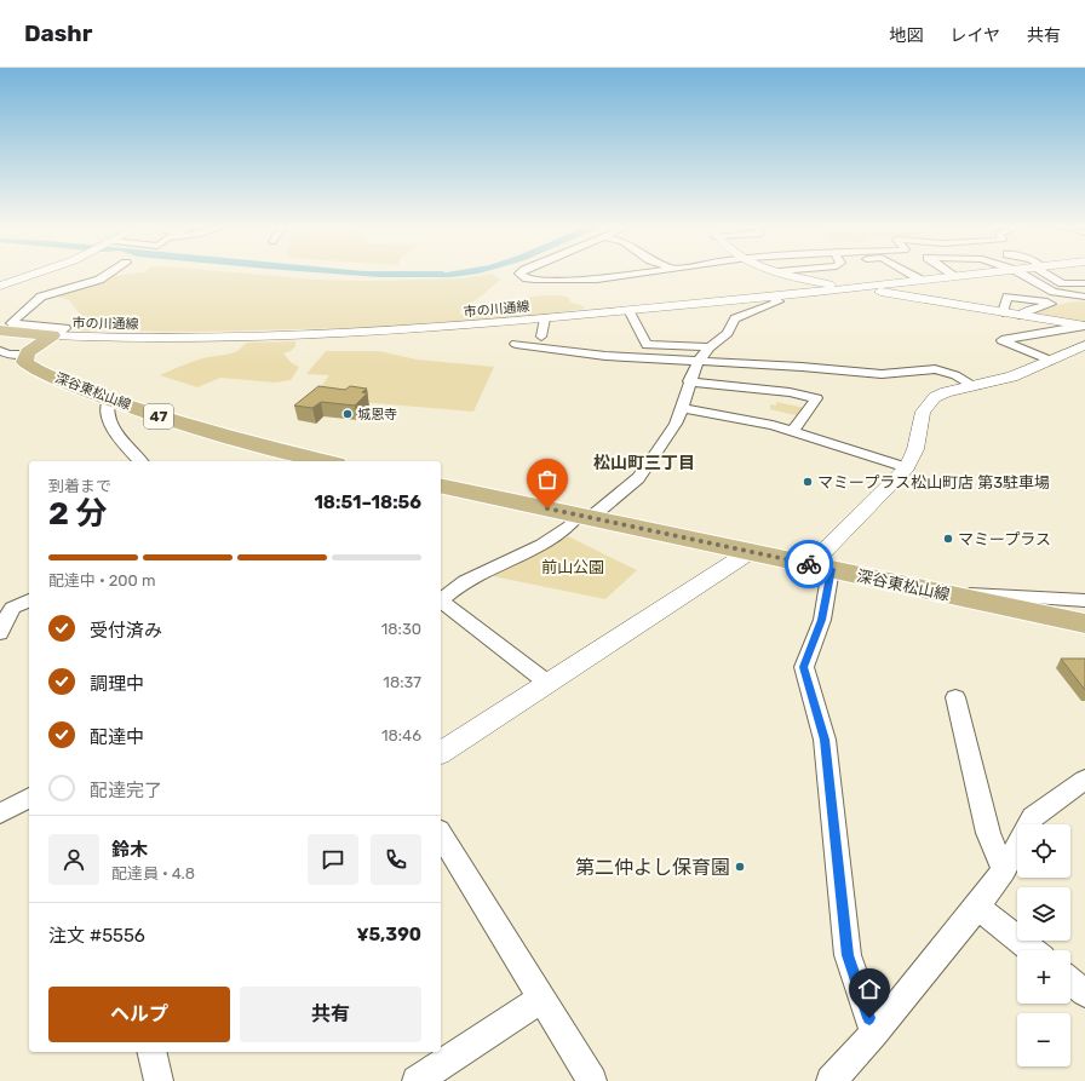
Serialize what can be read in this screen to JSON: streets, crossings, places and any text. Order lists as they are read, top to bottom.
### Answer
{
  "streets": {
    "main road": ["深谷東松山線", "47"],
    "street": ["市の川通線"]
  },
  "crossings": [
    ["市の川通線", "深谷東松山線"]
  ],
  "districts": ["松山町三丁目"],
  "parks": ["前山公園"],
  "places": [
    "城恩寺",
    "マミープラス松山町店 第3駐車場",
    "マミープラス",
    "第二仲よし保育園"
  ],
  "page": {
    "header": "Dashr",
    "nav": ["地図", "レイヤ", "共有"],
    "heading": ["2 分", "到着まで", "18:51–18:56"],
    "panel": [
      "鈴木",
      "配達員 · 4.8",
      "注文 #5556",
      "¥5,390"
    ],
    "bar": "配達中 · 200 m",
    "list": [
      ["受付済み", "18:30"],
      ["調理中", "18:37"],
      ["配達中", "18:46"],
      "配達完了"
    ],
    "map_buttons": ["+", "−"],
    "buttons": ["ヘルプ", "共有"]
  }
}
